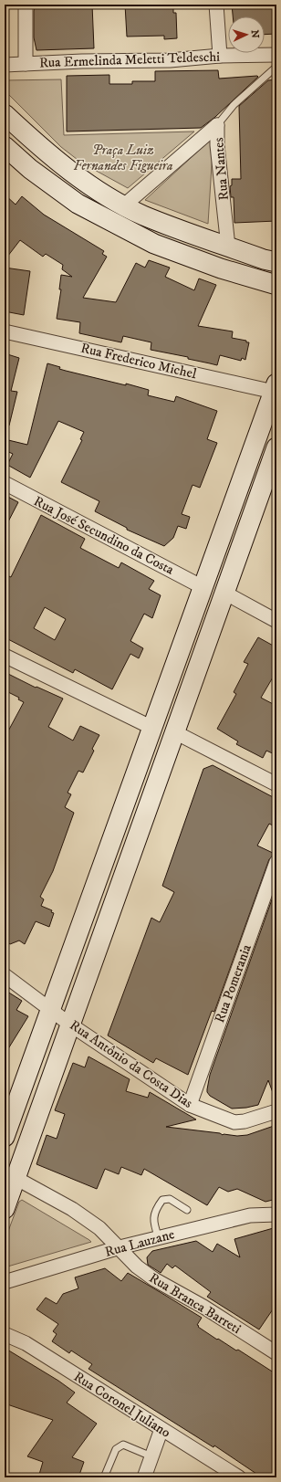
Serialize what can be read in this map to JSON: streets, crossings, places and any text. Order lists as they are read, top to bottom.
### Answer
{
  "streets": {
    "street": [
      "Rua Ermelinda Meletti Teldeschi",
      "Rua Nantes",
      "Rua Frederico Michel",
      "Rua José Secundino da Costa",
      "Rua Pomerania",
      "Rua Antônio da Costa Dias",
      "Rua Lauzane",
      "Rua Branca Barreti",
      "Rua Coronel Juliano"
    ]
  },
  "crossings": [
    ["Rua Pomerania", "Rua Antônio da Costa Dias"],
    ["Rua Lauzane", "Rua Branca Barreti"]
  ],
  "parks": ["Praça Luiz Fernandes Figueira"],
  "north": "right"
}
